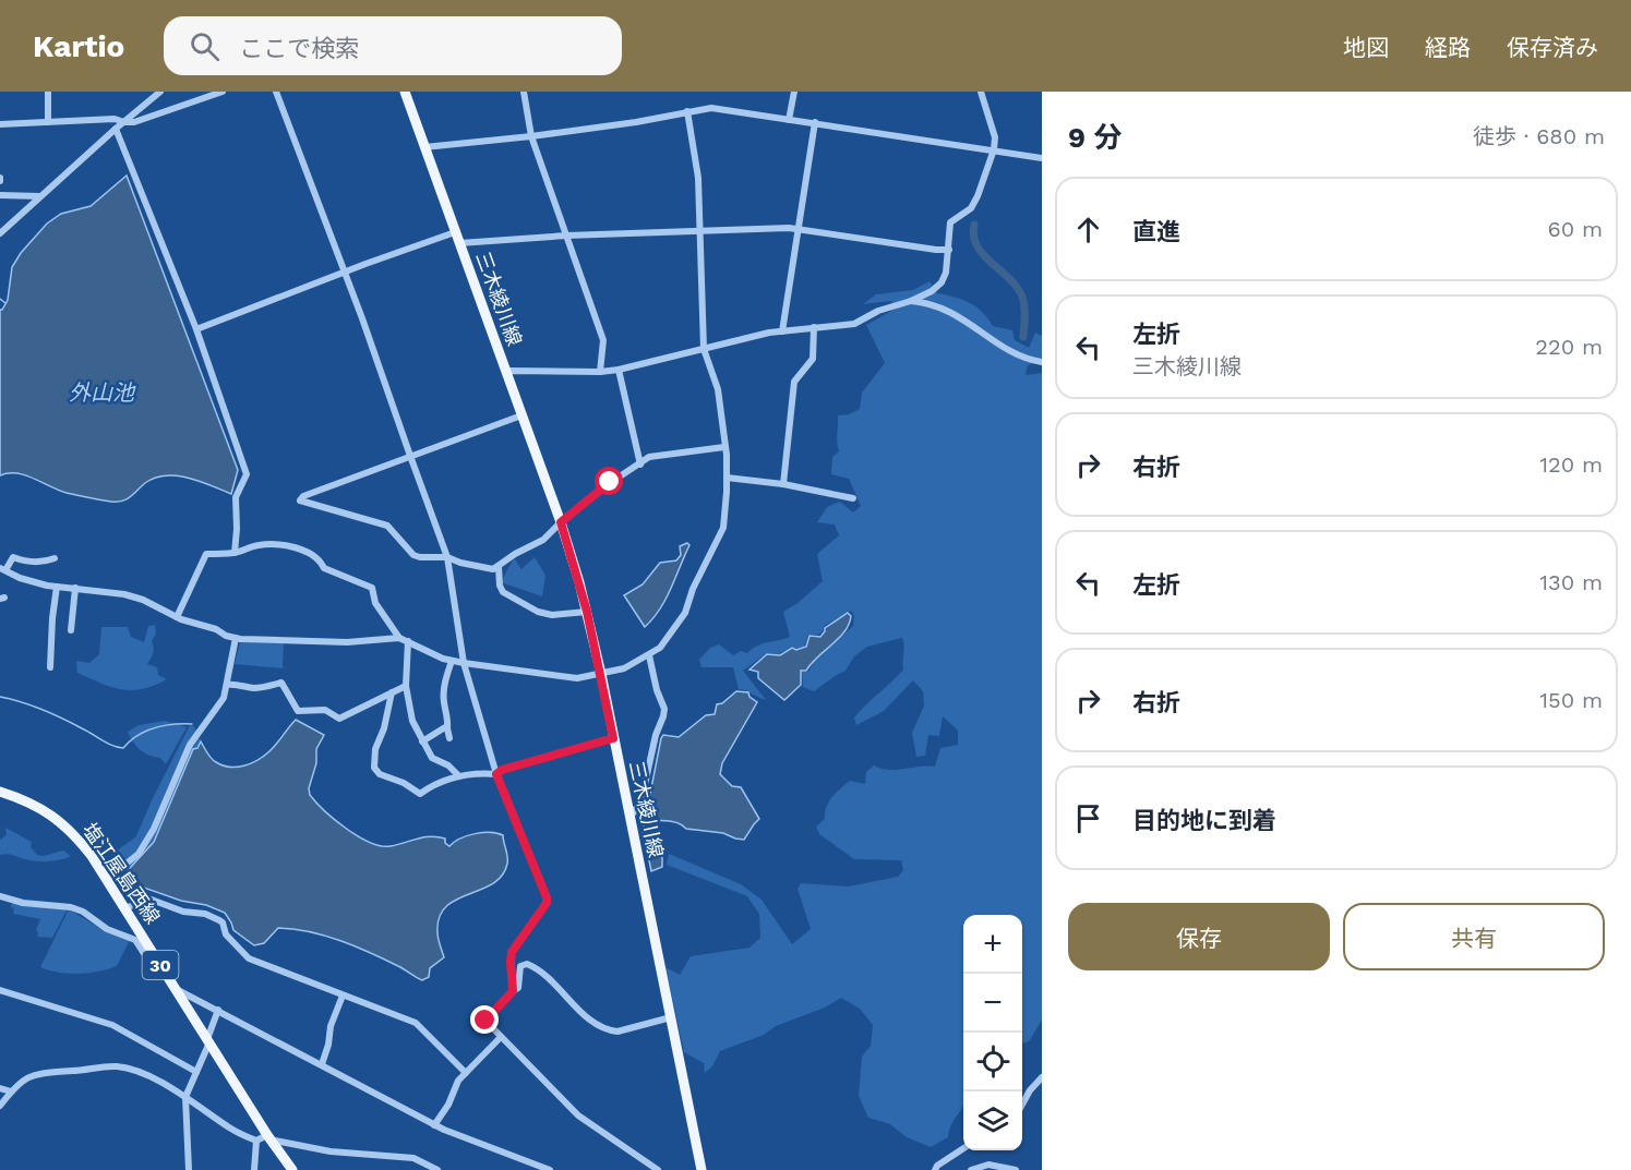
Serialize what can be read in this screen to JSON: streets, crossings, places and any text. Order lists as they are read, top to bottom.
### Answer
{
  "streets": {
    "main road": ["三木綾川線", "塩江屋島西線", "30"]
  },
  "water": ["外山池"],
  "page": {
    "header": "Kartio",
    "search": "ここで検索",
    "nav": ["地図", "経路", "保存済み"],
    "heading": ["9 分", "徒歩 · 680 m"],
    "list": [
      ["直進", "60 m"],
      ["左折", "三木綾川線", "220 m"],
      ["右折", "120 m"],
      ["左折", "130 m"],
      ["右折", "150 m"],
      "目的地に到着"
    ],
    "buttons": ["保存", "共有"],
    "map_buttons": ["+", "−"]
  }
}
